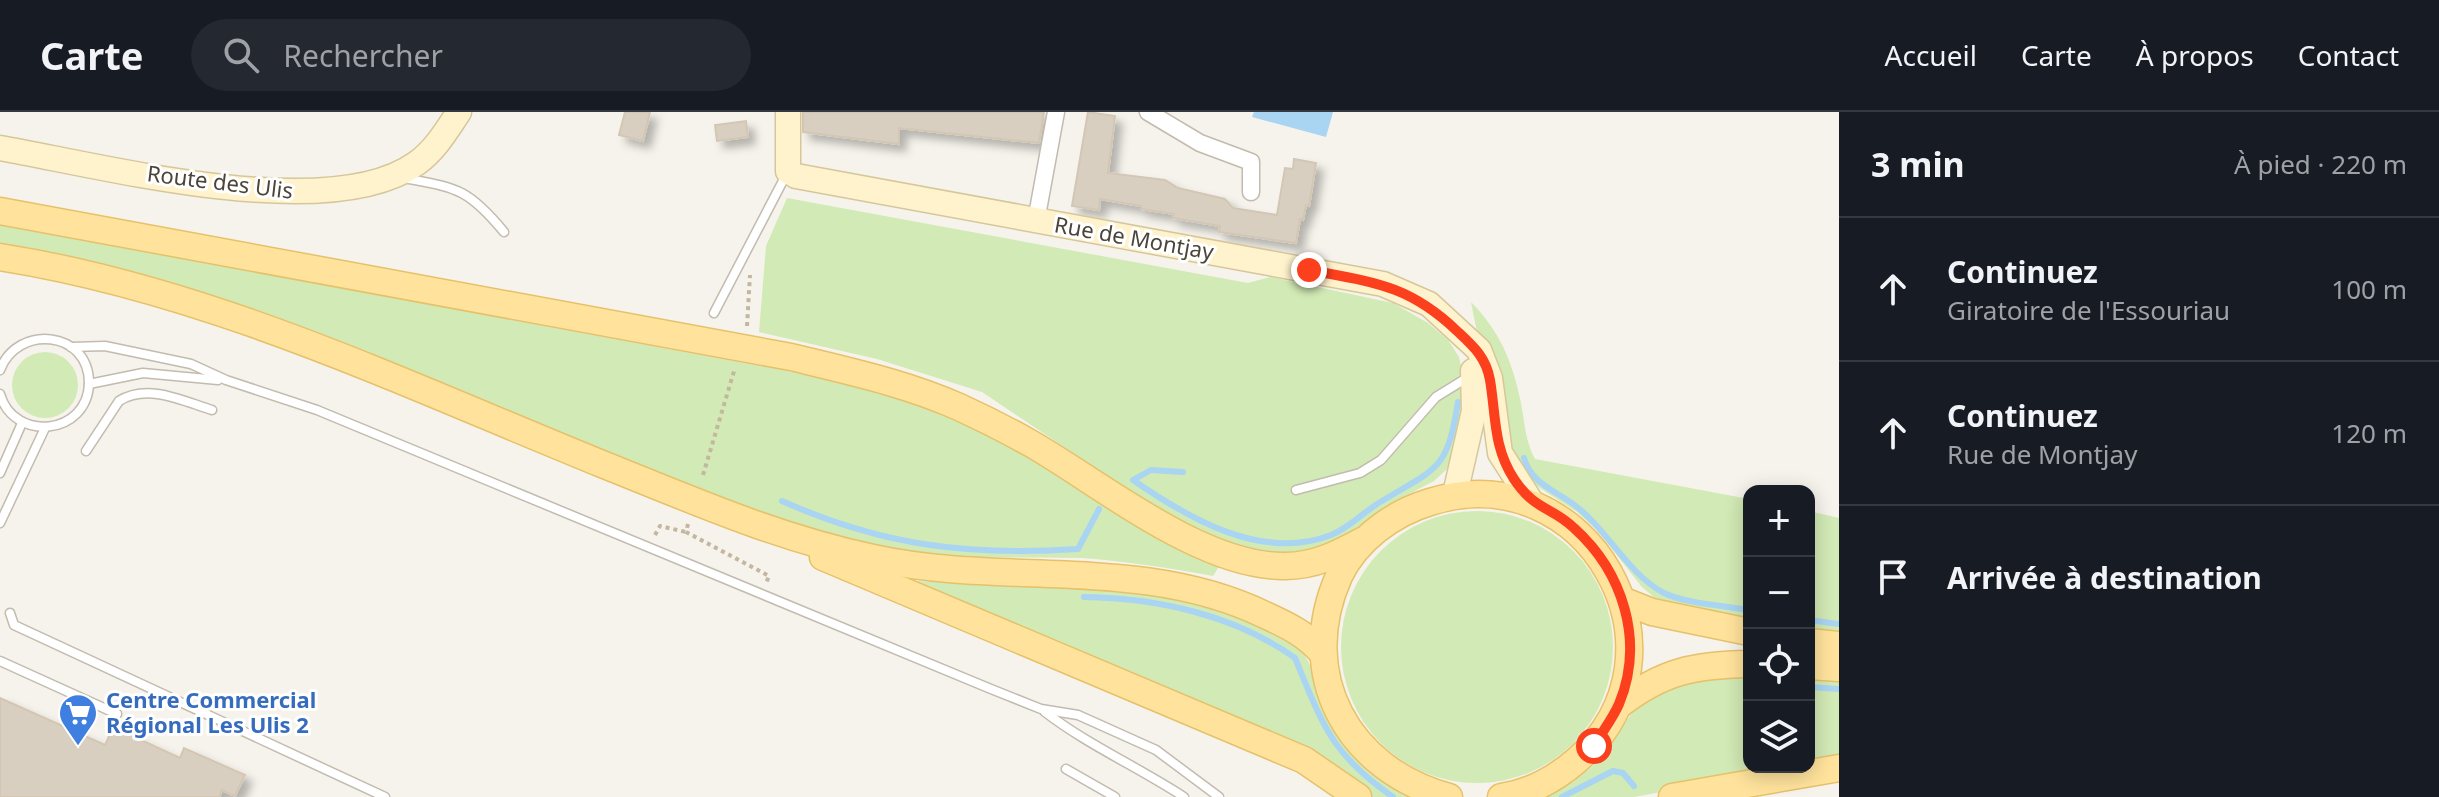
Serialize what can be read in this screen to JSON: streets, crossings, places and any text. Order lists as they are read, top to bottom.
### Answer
{
  "streets": {
    "street": ["Route des Ulis", "Rue de Montjay"]
  },
  "places": {
    "supermarket": ["Centre Commercial Régional Les Ulis 2"]
  },
  "page": {
    "header": "Carte",
    "search": "Rechercher",
    "nav": [
      "Accueil",
      "Carte",
      "À propos",
      "Contact"
    ],
    "heading": ["3 min", "À pied · 220 m"],
    "list": [
      ["Continuez", "Giratoire de l'Essouriau", "100 m"],
      ["Continuez", "Rue de Montjay", "120 m"],
      "Arrivée à destination"
    ],
    "map_buttons": ["+", "−"]
  }
}
